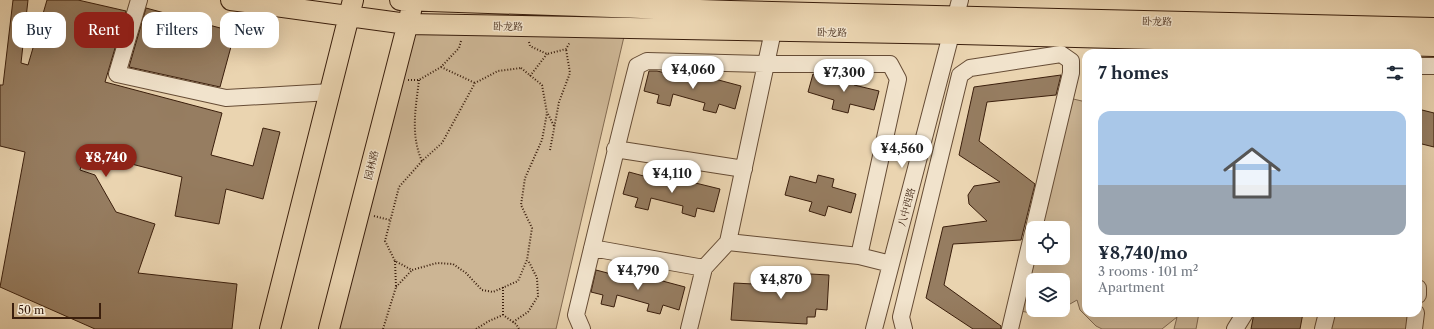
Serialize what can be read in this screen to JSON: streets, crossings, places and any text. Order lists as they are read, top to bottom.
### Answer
{
  "streets": {
    "main road": ["卧龙路", "园林路"],
    "street": ["八中西路"]
  },
  "crossings": [
    ["卧龙路", "园林路"],
    ["卧龙路", "八中西路"]
  ],
  "scale_bar": "50 m",
  "page": {
    "chip": [
      "Buy",
      "Rent",
      "Filters",
      "New"
    ],
    "heading": "7 homes",
    "price": [
      "¥4,060",
      "¥7,300",
      "¥4,560",
      "¥8,740",
      "¥4,110",
      "¥4,790",
      "¥4,870"
    ],
    "list": [
      {
        "name": "¥8,740/mo",
        "note": "3 rooms · 101 m² · Apartment"
      }
    ],
    "scale": "50 m"
  }
}
